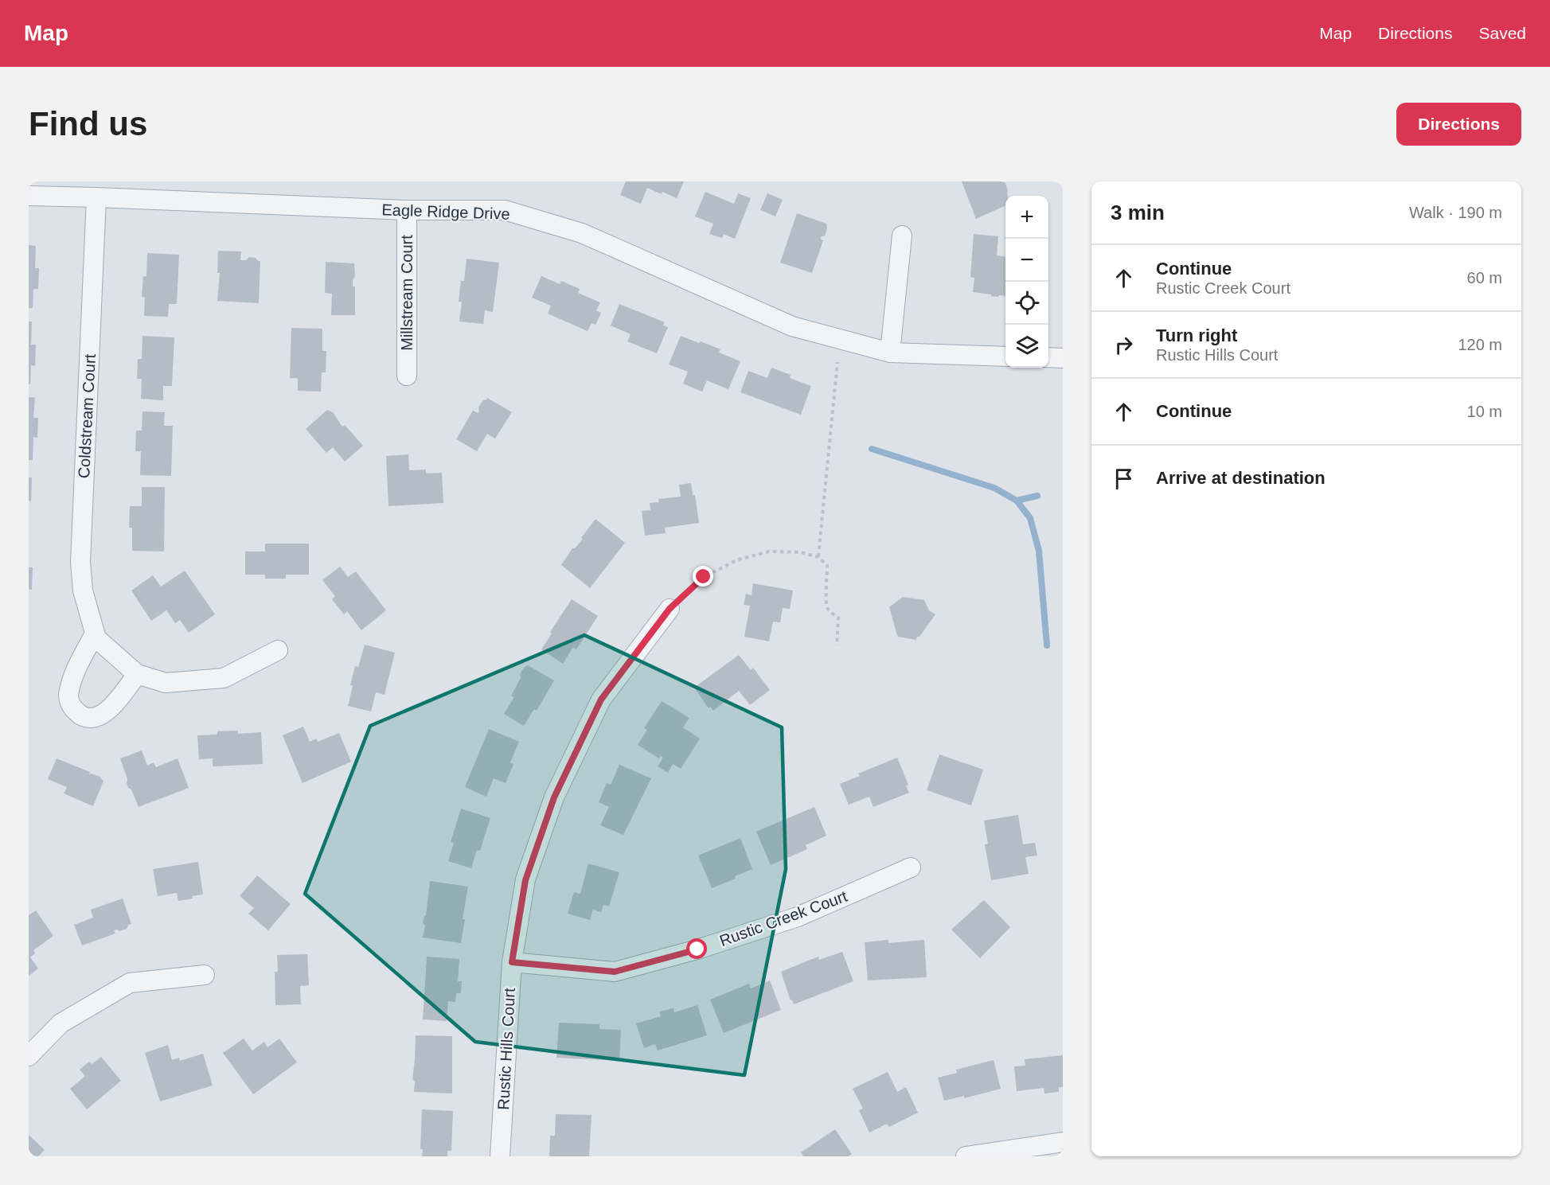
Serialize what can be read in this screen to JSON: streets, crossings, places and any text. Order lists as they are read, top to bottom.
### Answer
{
  "streets": {
    "street": [
      "Eagle Ridge Drive",
      "Millstream Court",
      "Coldstream Court",
      "Rustic Creek Court",
      "Rustic Hills Court"
    ]
  },
  "crossings": [
    ["Eagle Ridge Drive", "Millstream Court"],
    ["Eagle Ridge Drive", "Coldstream Court"],
    ["Rustic Creek Court", "Rustic Hills Court"]
  ],
  "page": {
    "header": "Map",
    "nav": ["Map", "Directions", "Saved"],
    "buttons": "Directions",
    "title": "Find us",
    "heading": ["3 min", "Walk · 190 m"],
    "map_buttons": ["+", "−"],
    "list": [
      ["Continue", "Rustic Creek Court", "60 m"],
      ["Turn right", "Rustic Hills Court", "120 m"],
      ["Continue", "10 m"],
      "Arrive at destination"
    ]
  }
}
